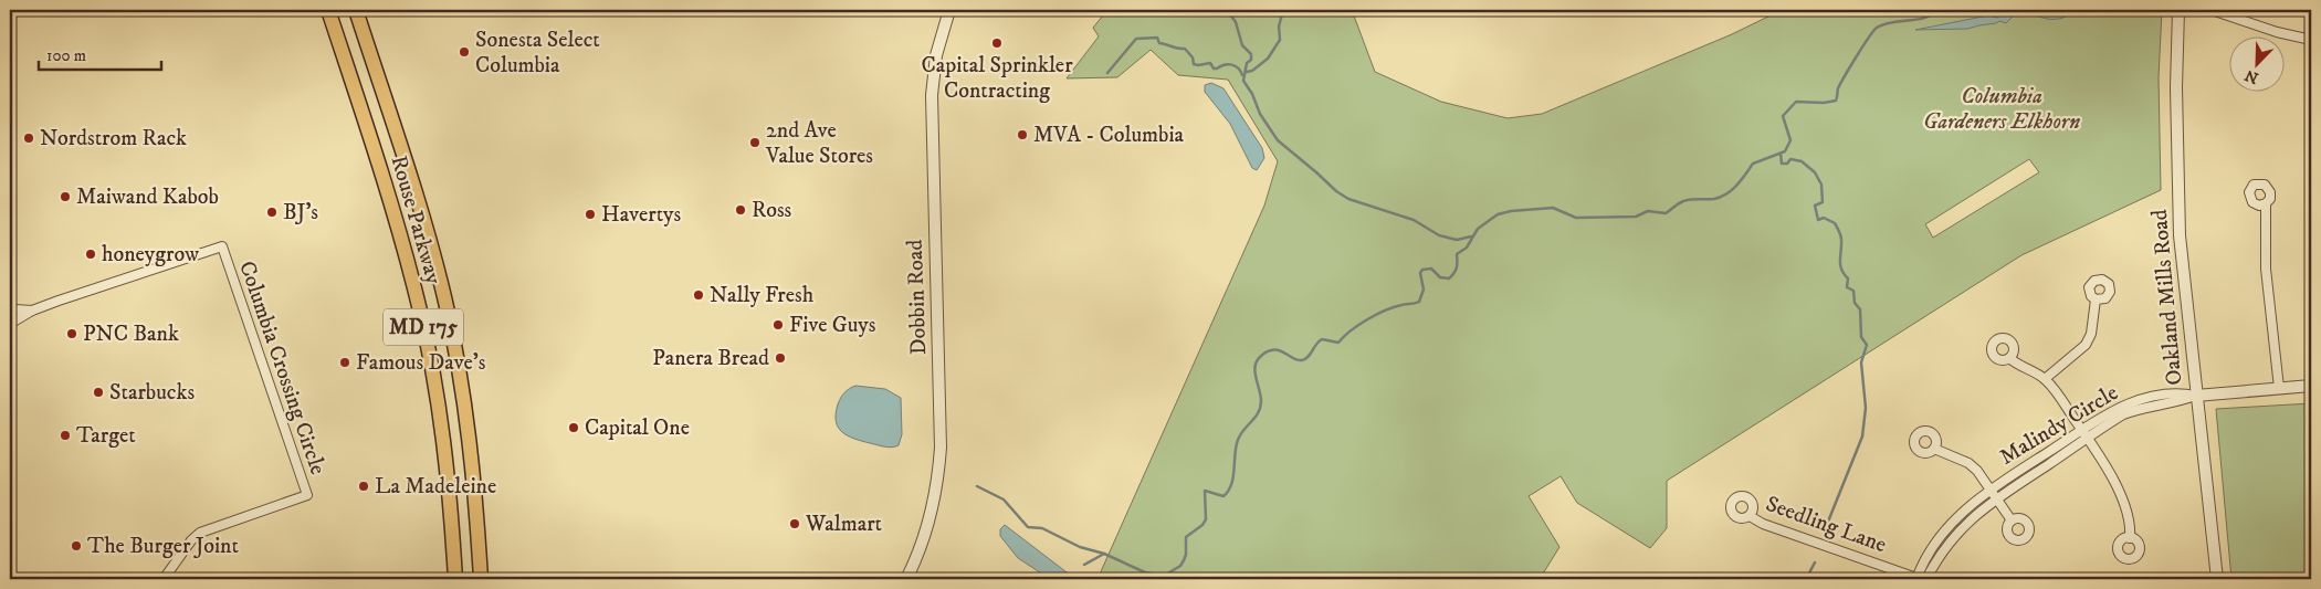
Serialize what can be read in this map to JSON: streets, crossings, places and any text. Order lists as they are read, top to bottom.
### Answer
{
  "streets": {
    "main road": ["Rouse Parkway", "MD 175"],
    "street": [
      "Dobbin Road",
      "Oakland Mills Road",
      "Columbia Crossing Circle",
      "Malindy Circle",
      "Seedling Lane"
    ]
  },
  "crossings": [
    ["Oakland Mills Road", "Malindy Circle"],
    ["Malindy Circle", "Seedling Lane"]
  ],
  "parks": ["Columbia Gardeners Elkhorn"],
  "places": [
    "Capital Sprinkler Contracting",
    "Sonesta Select Columbia",
    "MVA - Columbia",
    "Nordstrom Rack",
    "2nd Ave Value Stores",
    "Maiwand Kabob",
    "Ross",
    "BJ's",
    "Havertys",
    "honeygrow",
    "Nally Fresh",
    "Five Guys",
    "PNC Bank",
    "Panera Bread",
    "Famous Dave's",
    "Starbucks",
    "Capital One",
    "Target",
    "La Madeleine",
    "Walmart",
    "The Burger Joint"
  ],
  "scale_bar": "100 m",
  "north": "bottom left"
}
